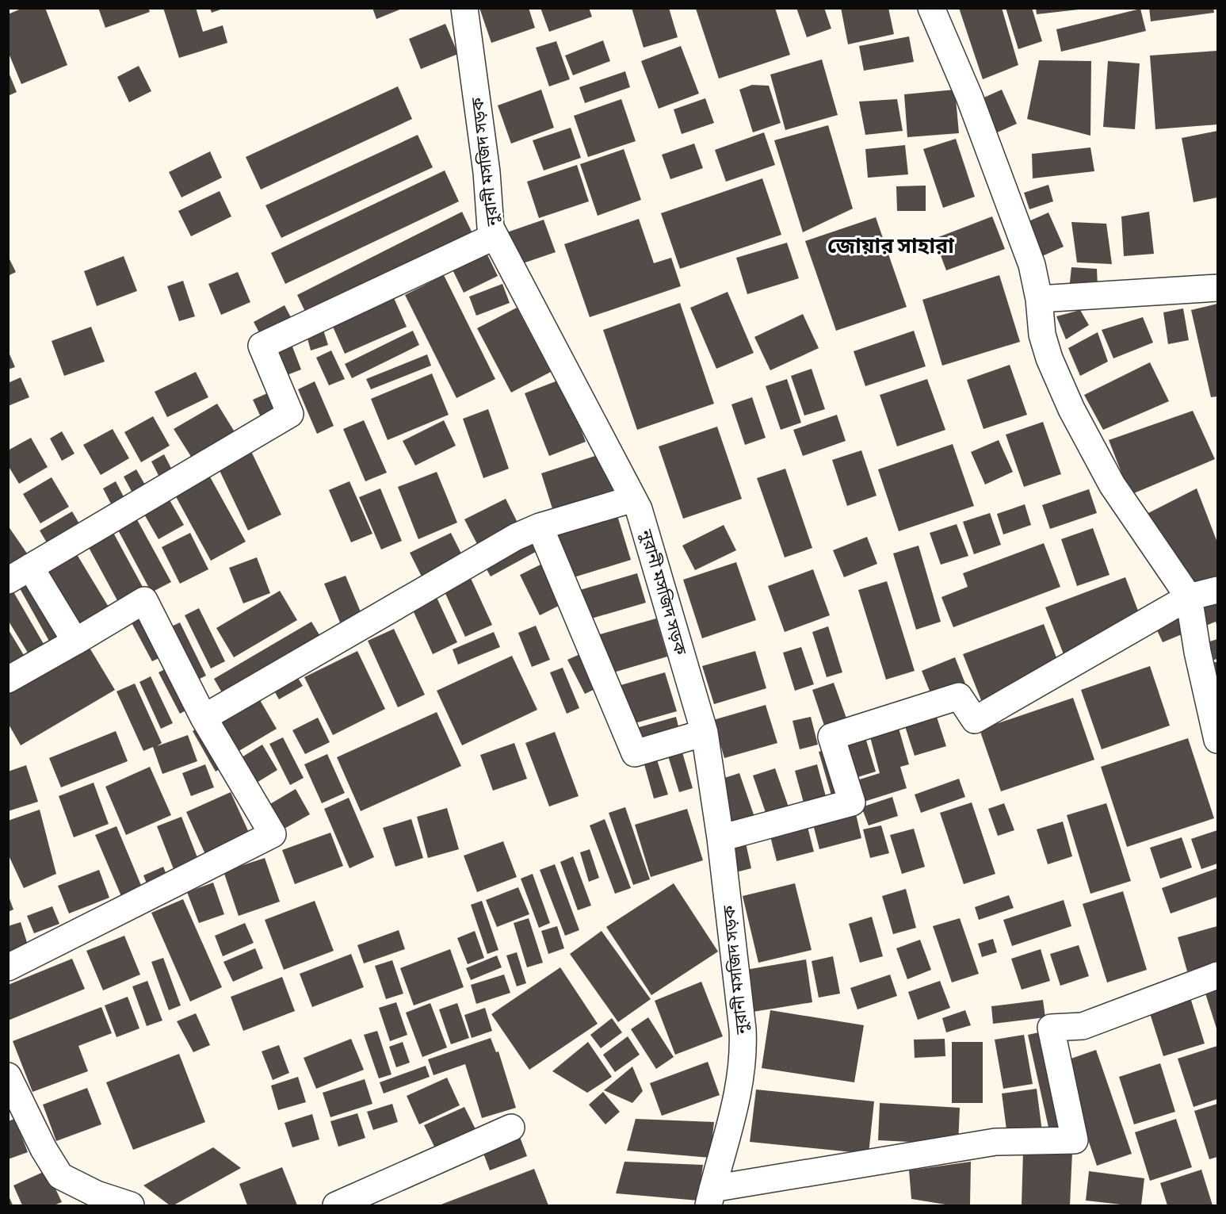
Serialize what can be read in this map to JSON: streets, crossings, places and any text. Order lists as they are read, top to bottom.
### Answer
{
  "streets": {
    "street": ["নুরানী মসজিদ সড়ক"]
  },
  "districts": ["জোয়ার সাহারা"]
}
